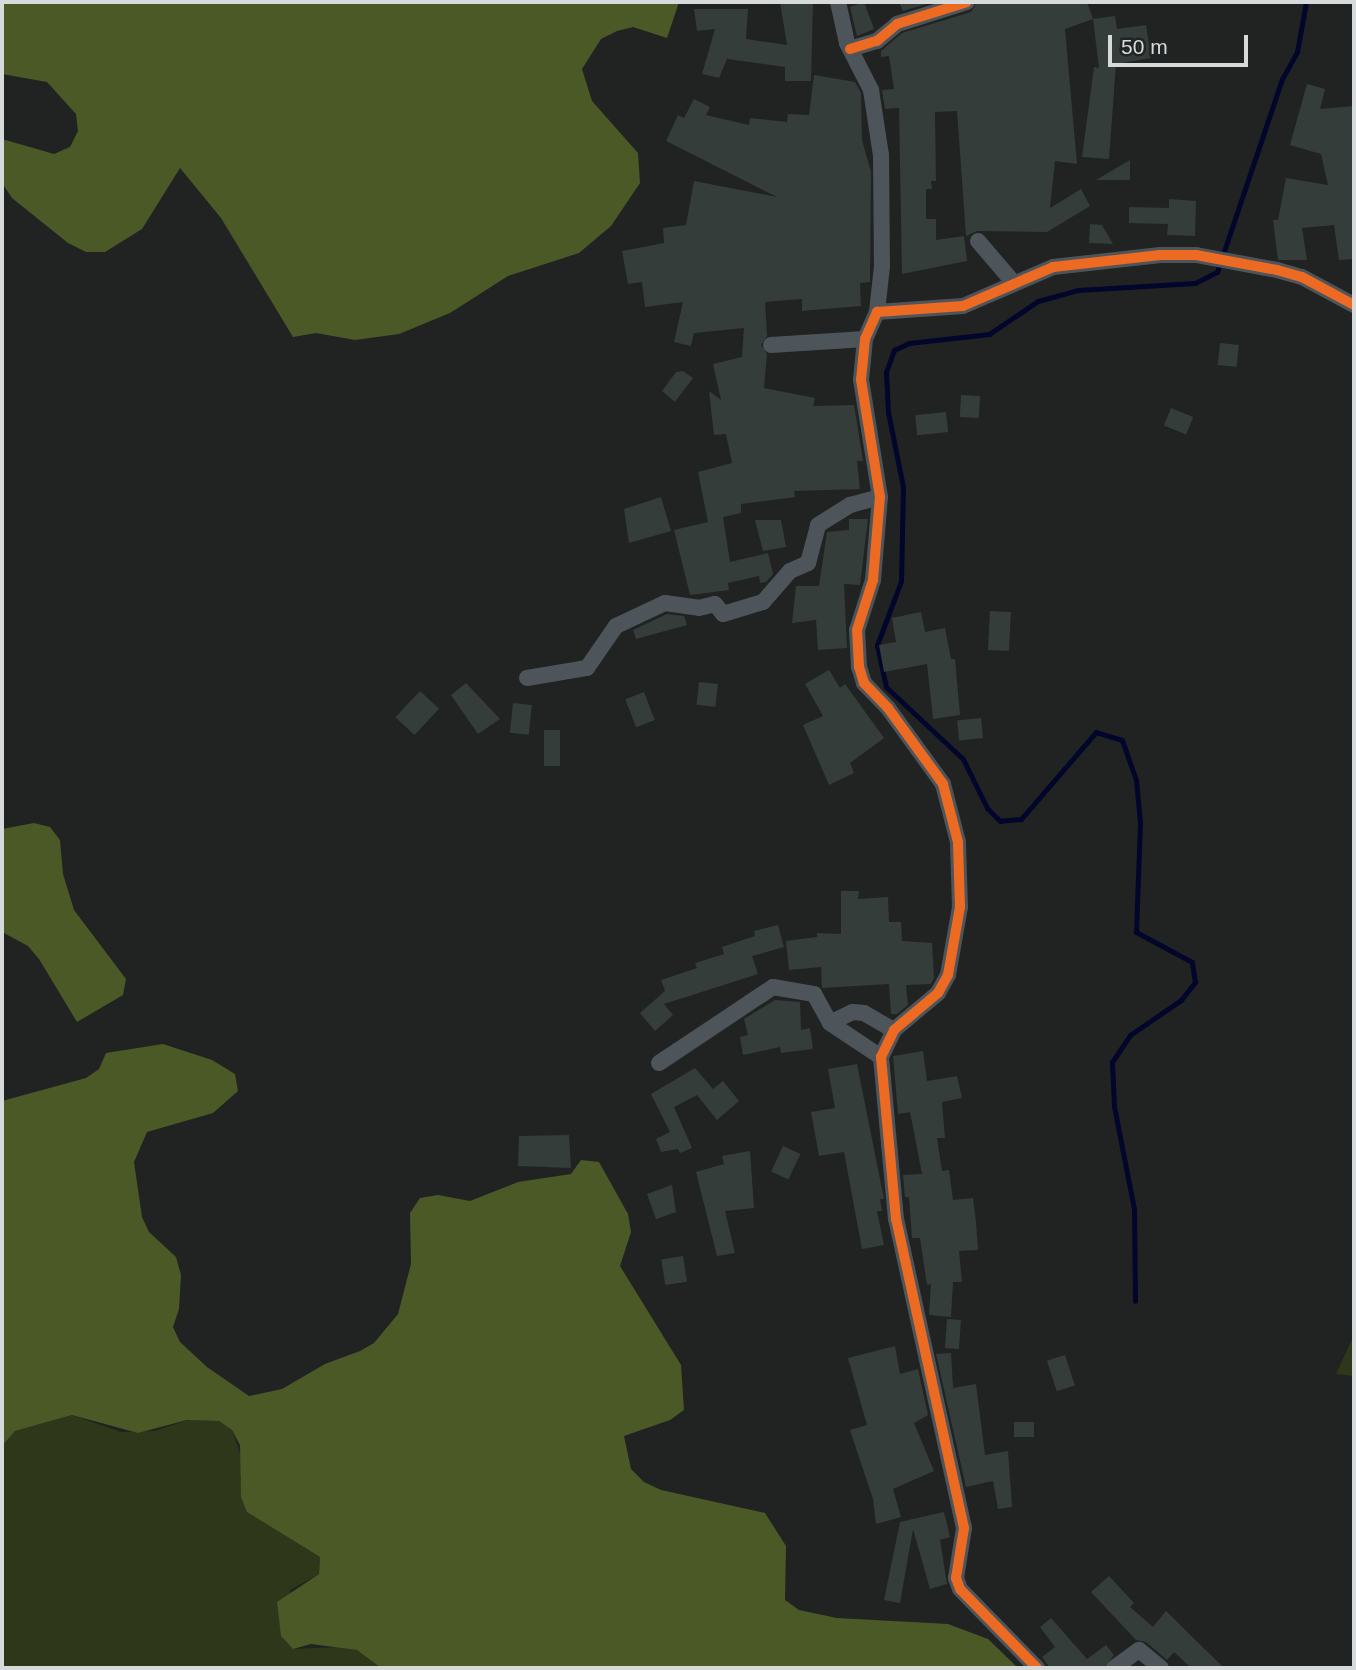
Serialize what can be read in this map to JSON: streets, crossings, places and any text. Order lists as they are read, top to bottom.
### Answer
{
  "scale_bar": "50 m"
}
